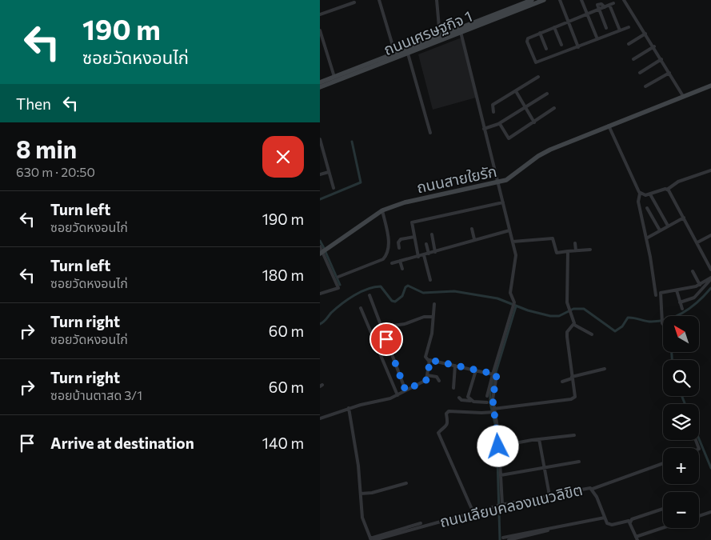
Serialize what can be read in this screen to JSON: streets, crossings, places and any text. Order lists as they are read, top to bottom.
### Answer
{
  "streets": {
    "main road": ["ถนนเศรษฐกิจ 1", "ถนนสายใยรัก"],
    "street": ["ถนนเลียบคลองแนวลิขิต"]
  },
  "north": "top left",
  "page": {
    "turn": ["190 m", "ซอยวัดหงอนไก่"],
    "then": "Then",
    "heading": ["8 min", "630 m · 20:50"],
    "list": [
      {
        "name": "Turn left",
        "note": "ซอยวัดหงอนไก่",
        "value": "190 m"
      },
      {
        "name": "Turn left",
        "note": "ซอยวัดหงอนไก่",
        "value": "180 m"
      },
      {
        "name": "Turn right",
        "note": "ซอยวัดหงอนไก่",
        "value": "60 m"
      },
      {
        "name": "Turn right",
        "note": "ซอยบ้านตาสด 3/1",
        "value": "60 m"
      },
      {
        "name": "Arrive at destination",
        "value": "140 m"
      }
    ],
    "map_buttons": ["+", "−"]
  }
}
